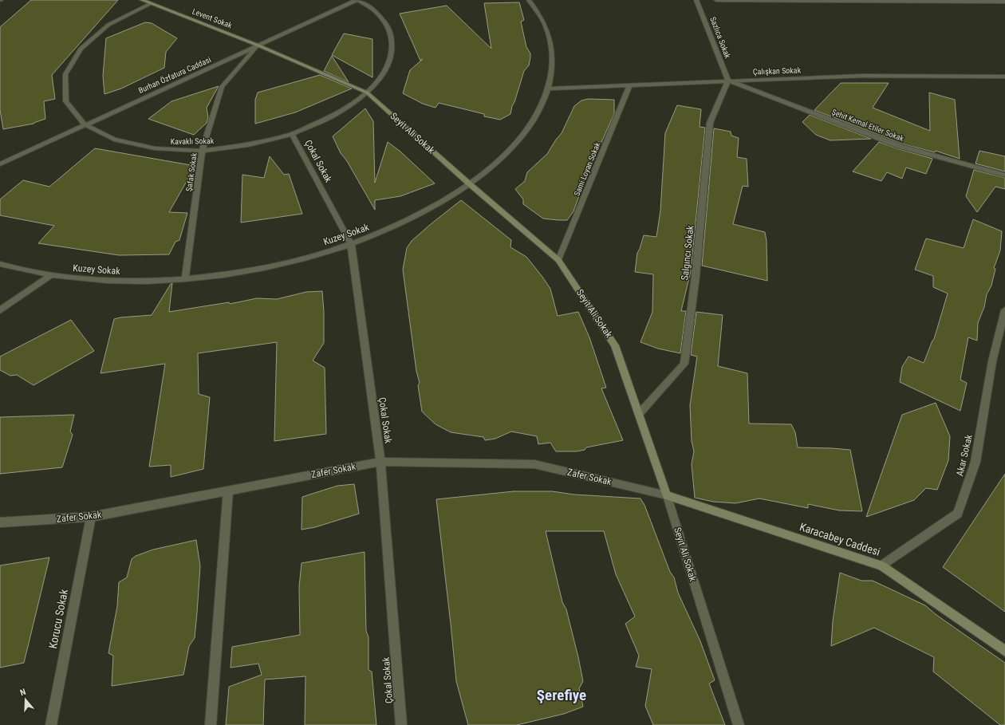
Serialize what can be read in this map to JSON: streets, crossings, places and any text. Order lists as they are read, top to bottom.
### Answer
{
  "streets": {
    "street": [
      "Levent Sokak",
      "Sazlıca Sokak",
      "Çalışkan Sokak",
      "Burhan Özfatura Caddasi",
      "Şehit Kemal Etiler Sokak",
      "Seyit Ali Sokak",
      "Kavaklı Sokak",
      "Çokal Sokak",
      "Sami Loyan Sokak",
      "Şafak Sokak",
      "Kuzey Sokak",
      "Salgıncı Sokak",
      "Akar Sokak",
      "Zafer Sokak",
      "Karacabey Caddesi",
      "Korucu Sokak"
    ]
  },
  "crossings": [
    ["Levent Sokak", "Burhan Özfatura Caddasi"],
    ["Levent Sokak", "Seyit Ali Sokak"],
    ["Levent Sokak", "Kavaklı Sokak"],
    ["Levent Sokak", "Şafak Sokak"],
    ["Sazlıca Sokak", "Çalışkan Sokak"],
    ["Sazlıca Sokak", "Şehit Kemal Etiler Sokak"],
    ["Sazlıca Sokak", "Salgıncı Sokak"],
    ["Çalışkan Sokak", "Şehit Kemal Etiler Sokak"],
    ["Çalışkan Sokak", "Sami Loyan Sokak"],
    ["Çalışkan Sokak", "Kuzey Sokak"],
    ["Çalışkan Sokak", "Salgıncı Sokak"],
    ["Burhan Özfatura Caddasi", "Seyit Ali Sokak"],
    ["Burhan Özfatura Caddasi", "Kavaklı Sokak"],
    ["Burhan Özfatura Caddasi", "Şafak Sokak"],
    ["Şehit Kemal Etiler Sokak", "Salgıncı Sokak"],
    ["Seyit Ali Sokak", "Kavaklı Sokak"],
    ["Seyit Ali Sokak", "Sami Loyan Sokak"],
    ["Seyit Ali Sokak", "Şafak Sokak"],
    ["Seyit Ali Sokak", "Kuzey Sokak"],
    ["Seyit Ali Sokak", "Salgıncı Sokak"],
    ["Seyit Ali Sokak", "Zafer Sokak"],
    ["Seyit Ali Sokak", "Karacabey Caddesi"],
    ["Kavaklı Sokak", "Çokal Sokak"],
    ["Kavaklı Sokak", "Şafak Sokak"],
    ["Çokal Sokak", "Kuzey Sokak"],
    ["Çokal Sokak", "Zafer Sokak"],
    ["Şafak Sokak", "Kuzey Sokak"],
    ["Akar Sokak", "Karacabey Caddesi"],
    ["Zafer Sokak", "Karacabey Caddesi"],
    ["Zafer Sokak", "Korucu Sokak"]
  ],
  "districts": ["Şerefiye"],
  "north": "top"
}
